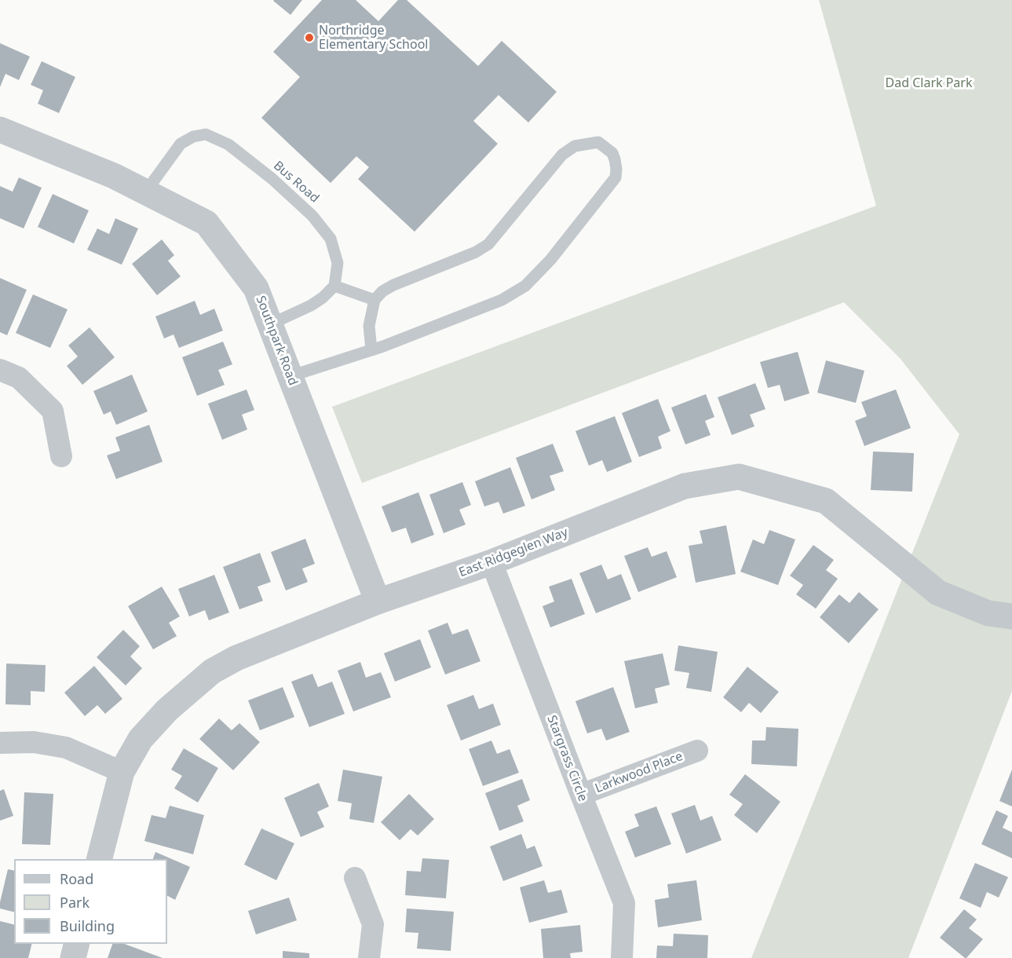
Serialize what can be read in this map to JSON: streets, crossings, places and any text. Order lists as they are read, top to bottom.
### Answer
{
  "streets": {
    "street": [
      "Southpark Road",
      "East Ridgeglen Way",
      "Stargrass Circle",
      "Larkwood Place"
    ],
    "lane": ["Bus Road"]
  },
  "crossings": [
    ["Bus Road", "Southpark Road"],
    ["Southpark Road", "East Ridgeglen Way"],
    ["East Ridgeglen Way", "Stargrass Circle"],
    ["Stargrass Circle", "Larkwood Place"]
  ],
  "parks": ["Dad Clark Park"],
  "places": ["Northridge Elementary School"],
  "legend": ["Road", "Park", "Building"]
}
